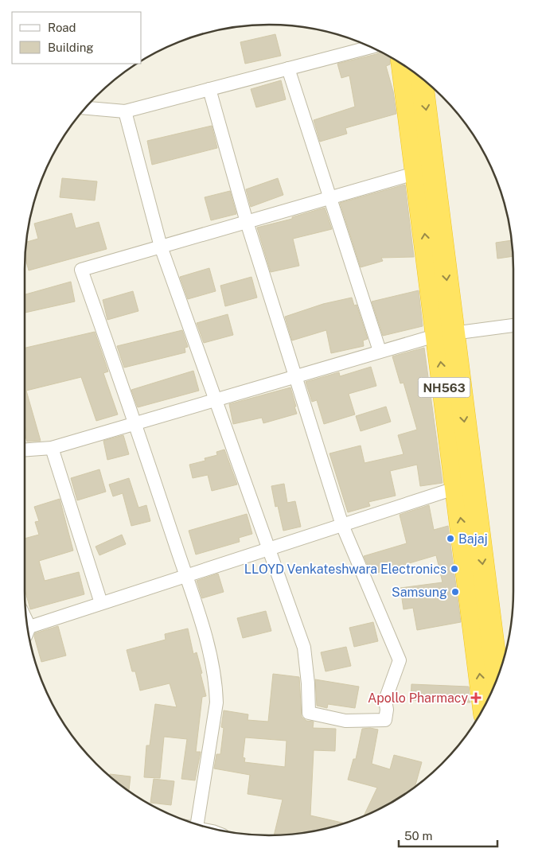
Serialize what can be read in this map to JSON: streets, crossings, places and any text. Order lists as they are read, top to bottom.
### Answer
{
  "streets": {
    "highway": ["NH563"]
  },
  "places": {
    "other": ["Bajaj", "LLOYD Venkateshwara Electronics", "Samsung"],
    "health": ["Apollo Pharmacy"]
  },
  "legend": ["Road", "Building"],
  "scale_bar": "50 m"
}
